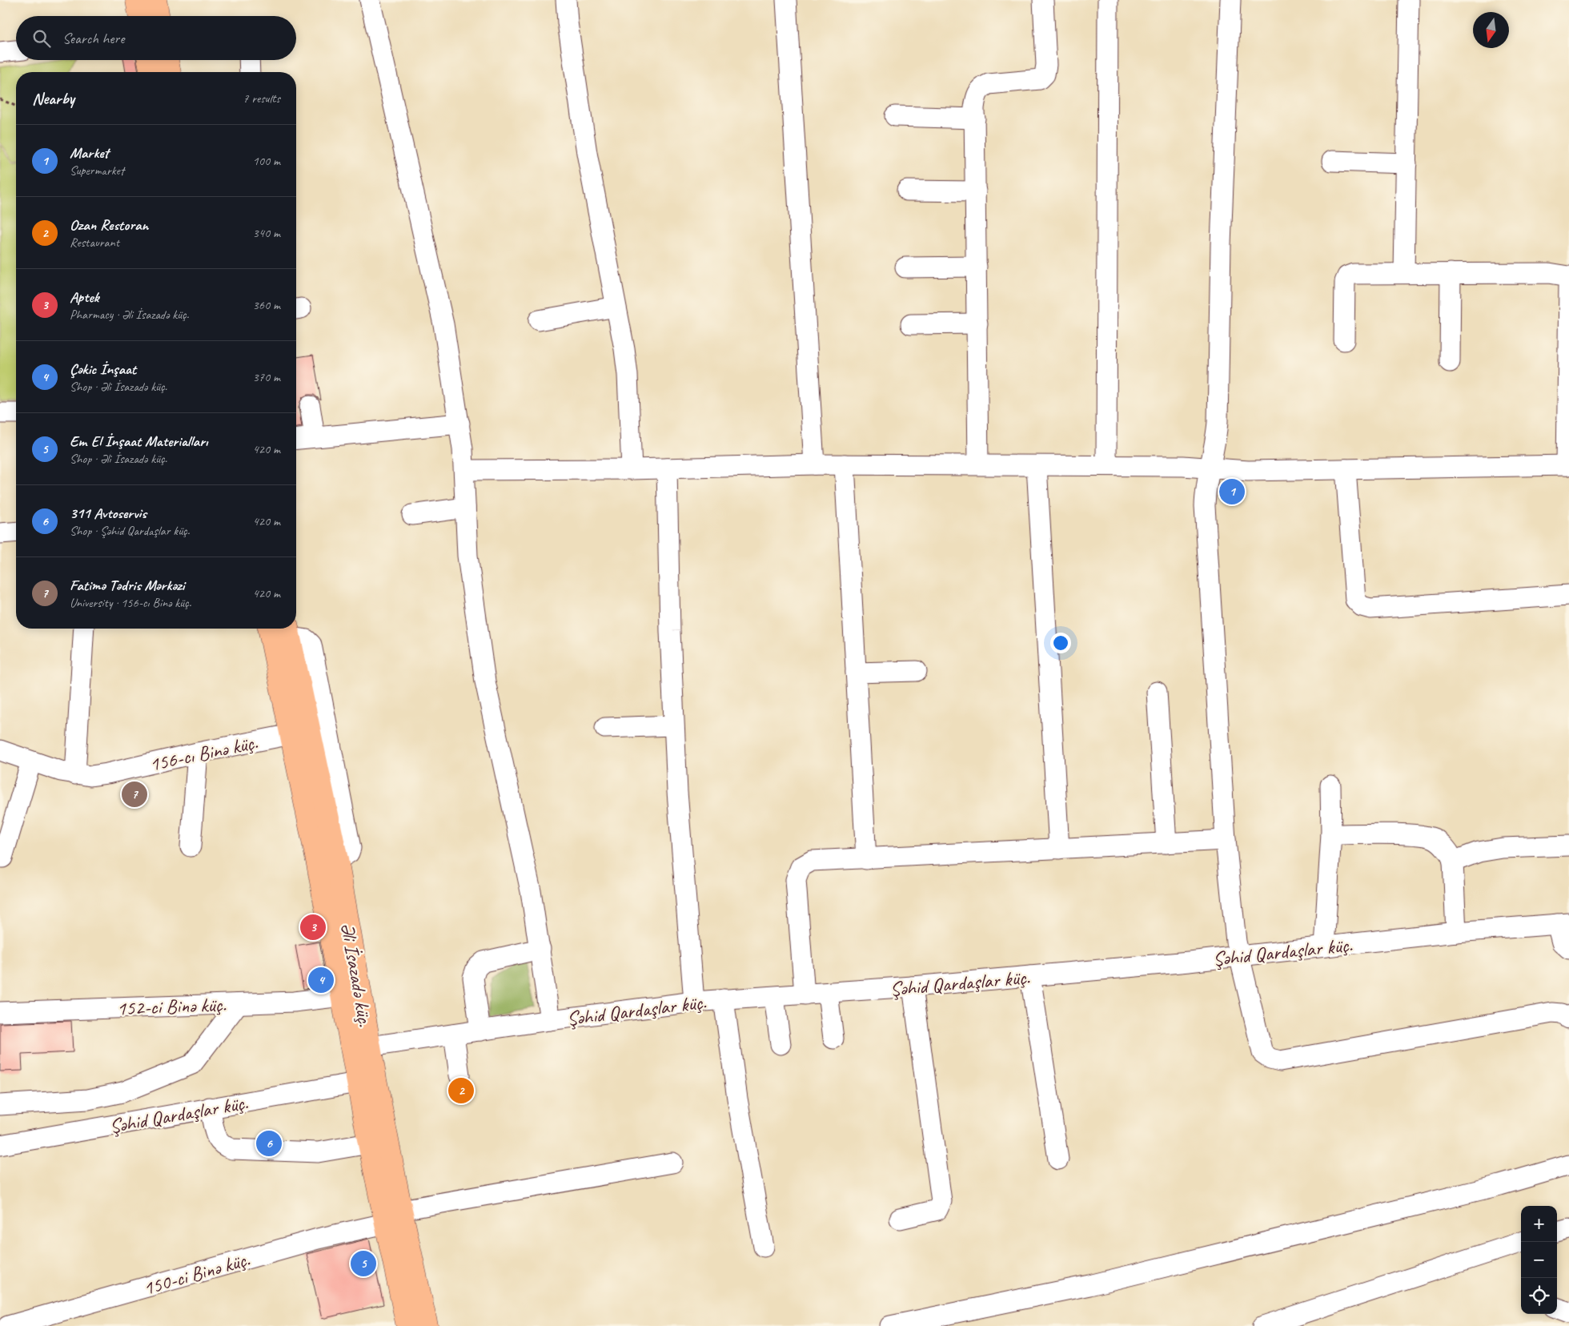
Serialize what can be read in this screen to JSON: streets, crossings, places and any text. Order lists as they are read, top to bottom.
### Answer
{
  "streets": {
    "main road": ["Əli İsazadə küç."],
    "street": [
      "156-cı Binə küç.",
      "Şəhid Qardaşlar küç.",
      "152-ci Binə küç.",
      "150-ci Binə küç."
    ]
  },
  "crossings": [
    ["156-cı Binə küç.", "Əli İsazadə küç."],
    ["Şəhid Qardaşlar küç.", "Əli İsazadə küç."],
    ["Əli İsazadə küç.", "152-ci Binə küç."],
    ["Əli İsazadə küç.", "150-ci Binə küç."]
  ],
  "north": "bottom",
  "page": {
    "search": "Search here",
    "heading": ["Nearby", "7 results"],
    "list": [
      {
        "mark": "1",
        "name": "Market",
        "note": "Supermarket",
        "value": "100 m"
      },
      {
        "mark": "2",
        "name": "Ozan Restoran",
        "note": "Restaurant",
        "value": "340 m"
      },
      {
        "mark": "3",
        "name": "Aptek",
        "note": "Pharmacy · Əli İsazadə küç.",
        "value": "360 m"
      },
      {
        "mark": "4",
        "name": "Çəkic İnşaat",
        "note": "Shop · Əli İsazadə küç.",
        "value": "370 m"
      },
      {
        "mark": "5",
        "name": "Em El İnşaat Materialları",
        "note": "Shop · Əli İsazadə küç.",
        "value": "420 m"
      },
      {
        "mark": "6",
        "name": "311 Avtoservis",
        "note": "Shop · Şəhid Qardaşlar küç.",
        "value": "420 m"
      },
      {
        "mark": "7",
        "name": "Fatimə Tədris Mərkəzi",
        "note": "University · 156-cı Binə küç.",
        "value": "420 m"
      }
    ],
    "pins": [
      "1",
      "7",
      "3",
      "4",
      "2",
      "6",
      "5"
    ],
    "map_buttons": ["+", "−"]
  }
}
